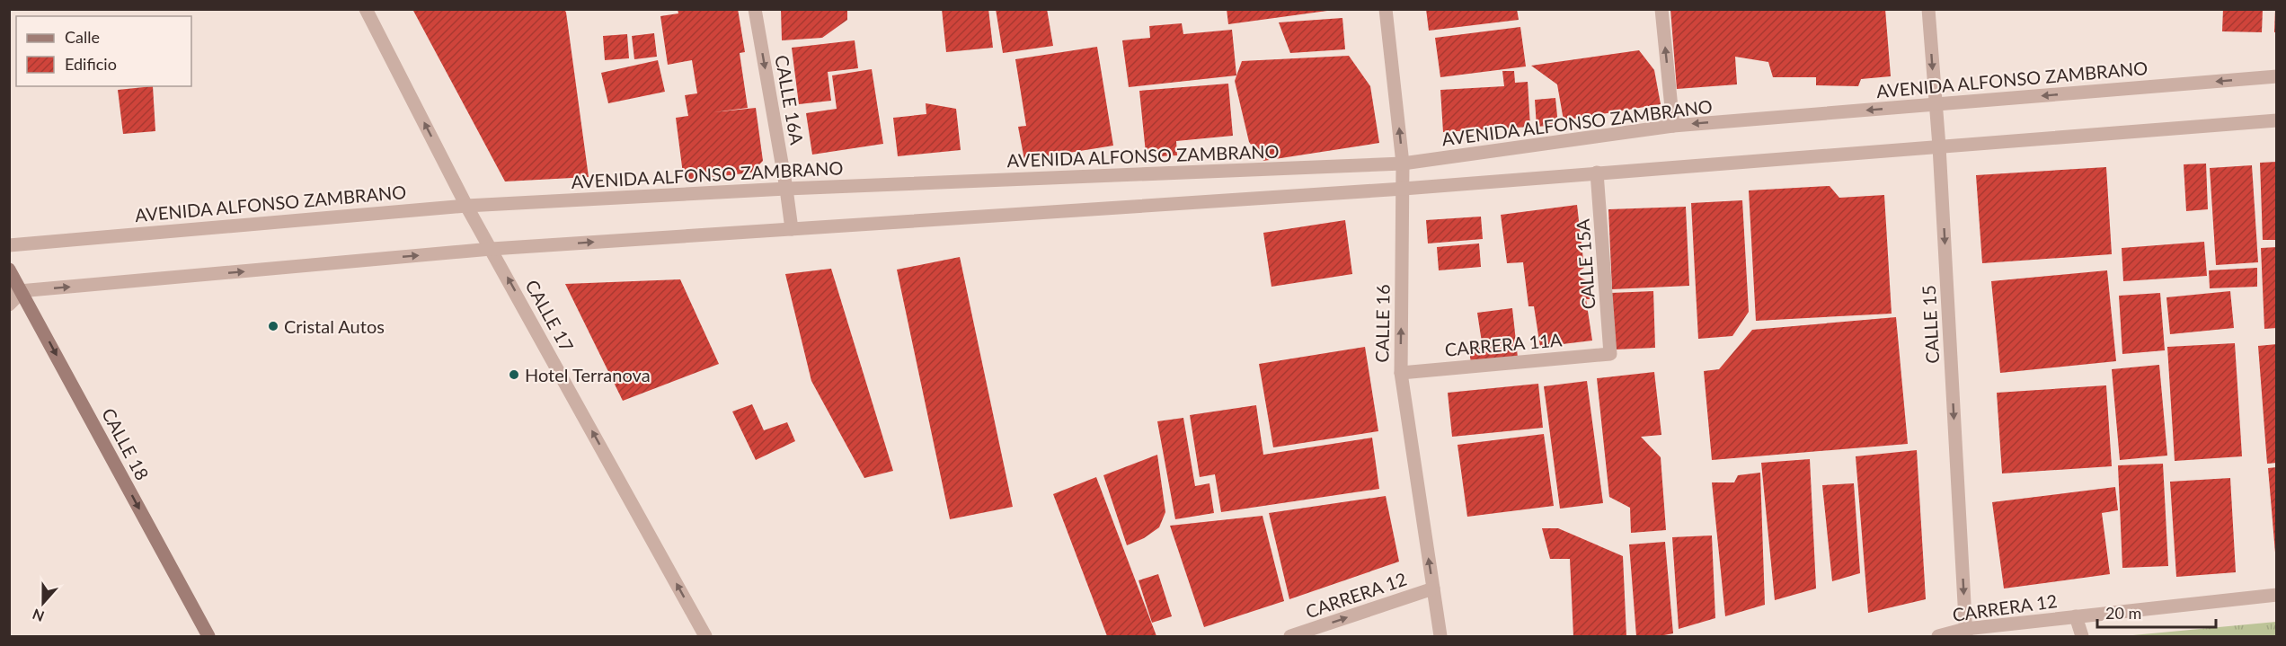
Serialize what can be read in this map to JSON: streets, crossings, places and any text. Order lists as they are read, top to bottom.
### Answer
{
  "streets": {
    "main road": ["CALLE 18"],
    "street": [
      "AVENIDA ALFONSO ZAMBRANO",
      "CALLE 16A",
      "CALLE 15A",
      "CALLE 17",
      "CALLE 16",
      "CALLE 15",
      "CARRERA 11A",
      "CARRERA 12"
    ]
  },
  "crossings": [
    ["AVENIDA ALFONSO ZAMBRANO", "CALLE 16A"],
    ["AVENIDA ALFONSO ZAMBRANO", "CALLE 17"],
    ["AVENIDA ALFONSO ZAMBRANO", "CALLE 16"],
    ["AVENIDA ALFONSO ZAMBRANO", "CALLE 15"],
    ["CALLE 15A", "CARRERA 11A"],
    ["CALLE 16", "CARRERA 11A"],
    ["CALLE 16", "CARRERA 12"],
    ["CALLE 15", "CARRERA 12"]
  ],
  "one_way": [
    "CALLE 16A",
    "CALLE 17",
    "CALLE 16",
    "CALLE 15",
    "CALLE 18"
  ],
  "places": ["Cristal Autos", "Hotel Terranova"],
  "legend": ["Calle", "Edificio"],
  "scale_bar": "20 m",
  "north": "bottom"
}
